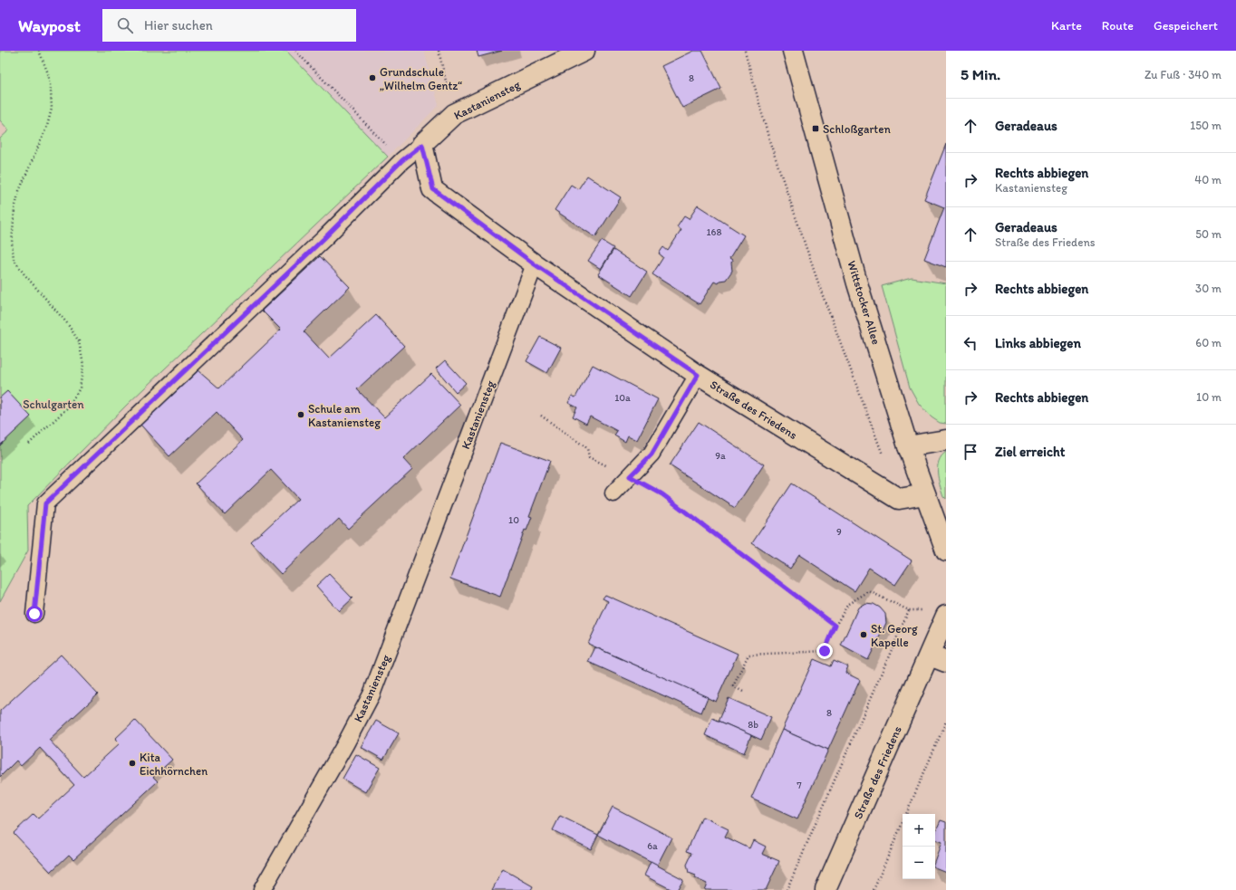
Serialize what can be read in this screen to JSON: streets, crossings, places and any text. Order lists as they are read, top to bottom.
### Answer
{
  "streets": {
    "street": ["Kastaniensteg", "Wittstocker Allee", "Straße des Friedens"]
  },
  "crossings": [
    ["Kastaniensteg", "Straße des Friedens"],
    ["Wittstocker Allee", "Straße des Friedens"]
  ],
  "parks": ["Schulgarten"],
  "places": {
    "other": [
      "Grundschule „Wilhelm Gentz“",
      "Schule am Kastaniensteg",
      "St. Georg Kapelle",
      "Kita Eichhörnchen"
    ],
    "transit": ["Schloßgarten"]
  },
  "house_numbers": [
    "8",
    "168",
    "10a",
    "9a",
    "10",
    "9",
    "8",
    "8b",
    "7",
    "6a"
  ],
  "page": {
    "header": "Waypost",
    "search": "Hier suchen",
    "nav": ["Karte", "Route", "Gespeichert"],
    "heading": ["5 Min.", "Zu Fuß · 340 m"],
    "list": [
      ["Geradeaus", "150 m"],
      ["Rechts abbiegen", "Kastaniensteg", "40 m"],
      ["Geradeaus", "Straße des Friedens", "50 m"],
      ["Rechts abbiegen", "30 m"],
      ["Links abbiegen", "60 m"],
      ["Rechts abbiegen", "10 m"],
      "Ziel erreicht"
    ],
    "map_buttons": ["+", "−"]
  }
}
